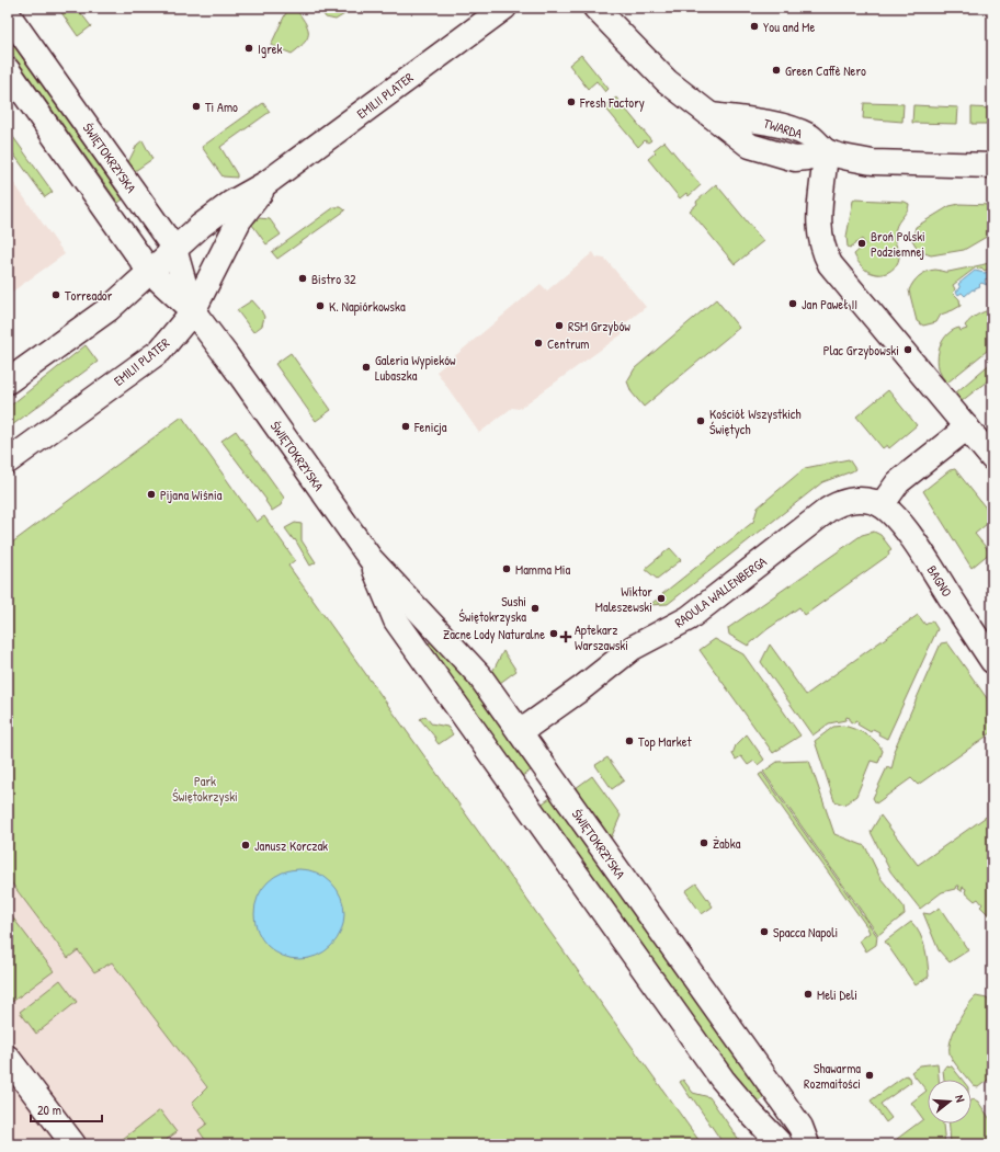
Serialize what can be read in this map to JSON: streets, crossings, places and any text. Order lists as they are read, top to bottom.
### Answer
{
  "streets": {
    "street": [
      "EMILII PLATER",
      "TWARDA",
      "ŚWIĘTOKRZYSKA",
      "BAGNO",
      "RAOULA WALLENBERGA"
    ]
  },
  "crossings": [
    ["EMILII PLATER", "ŚWIĘTOKRZYSKA"],
    ["ŚWIĘTOKRZYSKA", "RAOULA WALLENBERGA"],
    ["BAGNO", "RAOULA WALLENBERGA"]
  ],
  "parks": ["Park Świętokrzyski"],
  "places": {
    "other": [
      "You and Me",
      "Igrek",
      "Green Caffè Nero",
      "Fresh Factory",
      "Ti Amo",
      "Broń Polski Podziemnej",
      "Bistro 32",
      "Torreador",
      "Jan Paweł II",
      "K. Napiórkowska",
      "RSM Grzybów",
      "Centrum",
      "Plac Grzybowski",
      "Galeria Wypieków Lubaszka",
      "Kościół Wszystkich Świętych",
      "Fenicja",
      "Pijana Wiśnia",
      "Mamma Mia",
      "Wiktor Maleszewski",
      "Sushi Świętokrzyska",
      "Zacne Lody Naturalne",
      "Top Market",
      "Żabka",
      "Janusz Korczak",
      "Spacca Napoli",
      "Meli Deli",
      "Shawarma Rozmaitości"
    ],
    "health": ["Aptekarz Warszawski"]
  },
  "scale_bar": "20 m",
  "north": "right"
}
